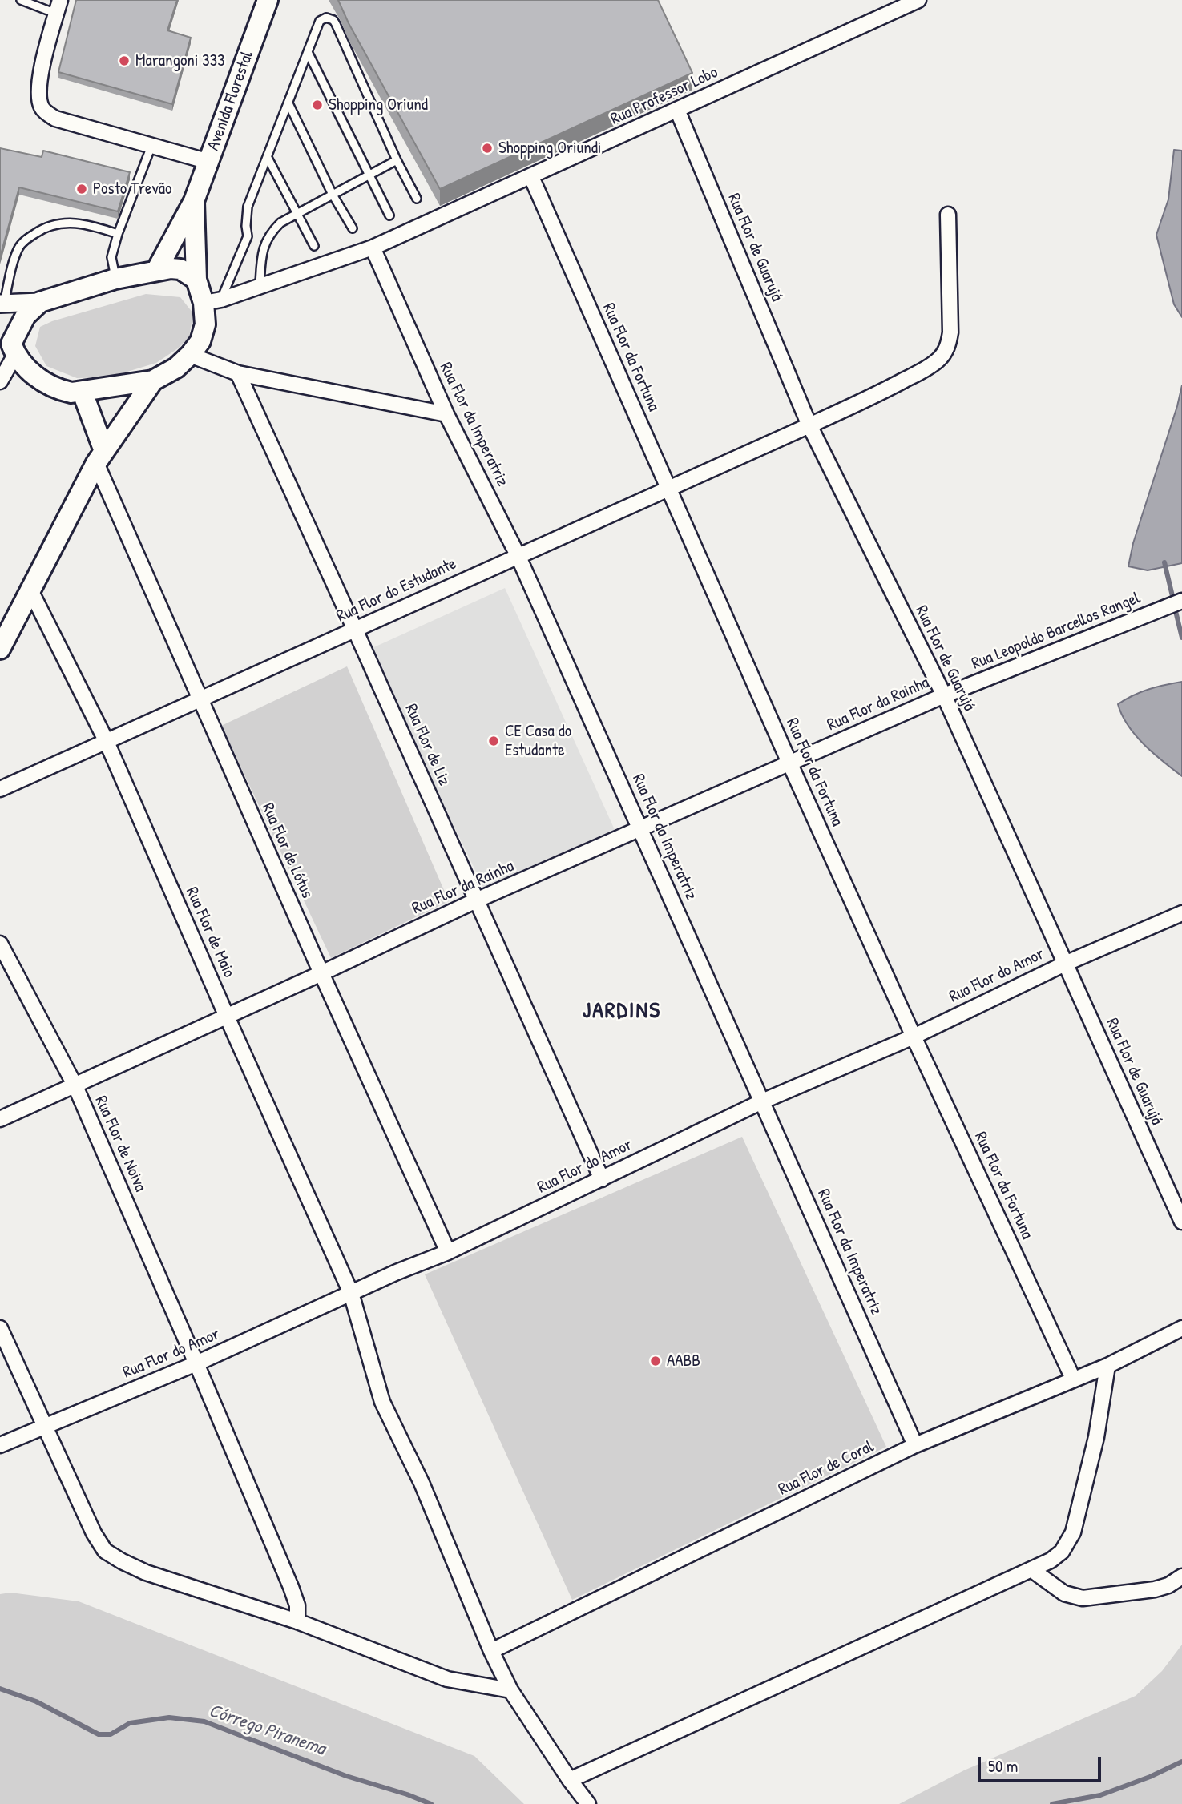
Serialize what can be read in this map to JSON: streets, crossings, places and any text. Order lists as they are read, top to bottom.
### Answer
{
  "streets": {
    "main road": ["Avenida Florestal"],
    "street": [
      "Rua Professor Lobo",
      "Rua Flor de Guarujá",
      "Rua Flor da Fortuna",
      "Rua Flor da Imperatriz",
      "Rua Flor do Estudante",
      "Rua Leopoldo Barcellos Rangel",
      "Rua Flor da Rainha",
      "Rua Flor de Liz",
      "Rua Flor de Lótus",
      "Rua Flor de Maio",
      "Rua Flor do Amor",
      "Rua Flor de Noiva",
      "Rua Flor de Coral"
    ]
  },
  "crossings": [
    ["Rua Professor Lobo", "Rua Flor de Guarujá"],
    ["Rua Professor Lobo", "Rua Flor da Fortuna"],
    ["Rua Professor Lobo", "Rua Flor da Imperatriz"],
    ["Rua Flor de Guarujá", "Rua Flor do Estudante"],
    ["Rua Flor de Guarujá", "Rua Leopoldo Barcellos Rangel"],
    ["Rua Flor de Guarujá", "Rua Flor da Rainha"],
    ["Rua Flor de Guarujá", "Rua Flor do Amor"],
    ["Rua Flor da Fortuna", "Rua Flor do Estudante"],
    ["Rua Flor da Fortuna", "Rua Flor da Rainha"],
    ["Rua Flor da Fortuna", "Rua Flor do Amor"],
    ["Rua Flor da Fortuna", "Rua Flor de Coral"],
    ["Rua Flor da Imperatriz", "Rua Flor do Estudante"],
    ["Rua Flor da Imperatriz", "Rua Flor da Rainha"],
    ["Rua Flor da Imperatriz", "Rua Flor do Amor"],
    ["Rua Flor da Imperatriz", "Rua Flor de Coral"],
    ["Rua Flor do Estudante", "Rua Flor de Liz"],
    ["Rua Flor do Estudante", "Rua Flor de Lótus"],
    ["Rua Flor do Estudante", "Rua Flor de Maio"],
    ["Rua Leopoldo Barcellos Rangel", "Rua Flor da Rainha"],
    ["Rua Flor da Rainha", "Rua Flor de Liz"],
    ["Rua Flor da Rainha", "Rua Flor de Lótus"],
    ["Rua Flor da Rainha", "Rua Flor de Maio"],
    ["Rua Flor da Rainha", "Rua Flor de Noiva"],
    ["Rua Flor de Liz", "Rua Flor do Amor"],
    ["Rua Flor de Lótus", "Rua Flor do Amor"],
    ["Rua Flor de Maio", "Rua Flor do Amor"],
    ["Rua Flor de Maio", "Rua Flor de Coral"],
    ["Rua Flor do Amor", "Rua Flor de Noiva"]
  ],
  "districts": ["JARDINS"],
  "water": ["Córrego Piranema"],
  "places": [
    "Marangoni 333",
    "Shopping Oriund",
    "Shopping Oriundi",
    "Posto Trevão",
    "CE Casa do Estudante",
    "AABB"
  ],
  "scale_bar": "50 m"
}
